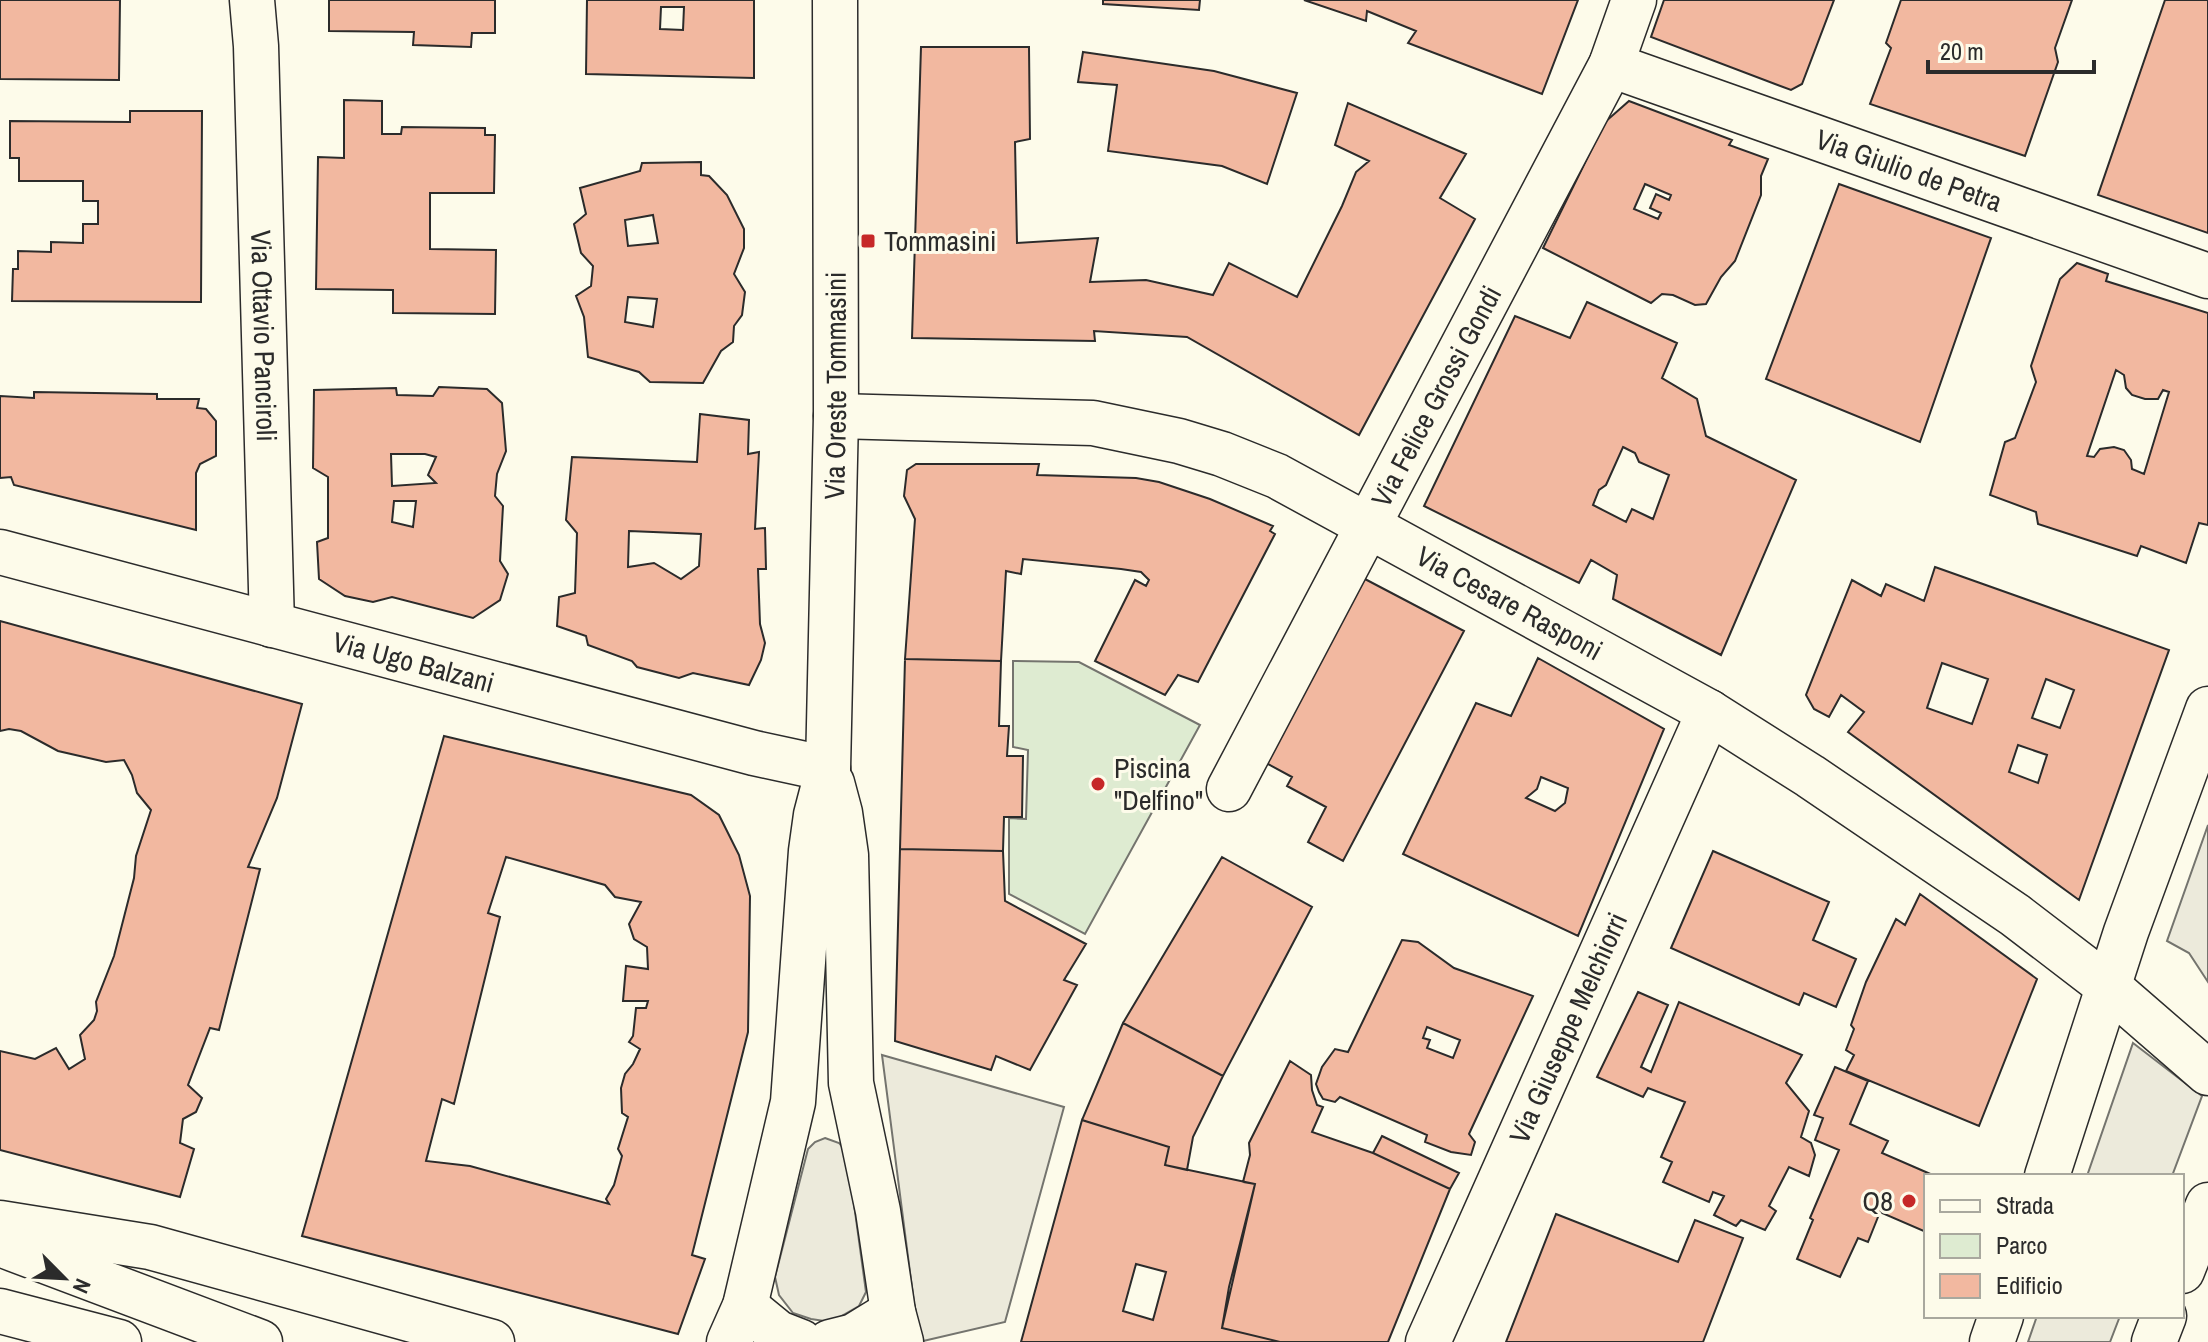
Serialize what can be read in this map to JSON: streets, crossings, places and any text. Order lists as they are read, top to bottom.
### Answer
{
  "streets": {
    "street": [
      "Via Giulio de Petra",
      "Via Ottavio Panciroli",
      "Via Oreste Tommasini",
      "Via Felice Grossi Gondi",
      "Via Cesare Rasponi",
      "Via Ugo Balzani",
      "Via Giuseppe Melchiorri"
    ]
  },
  "crossings": [
    ["Via Giulio de Petra", "Via Felice Grossi Gondi"],
    ["Via Ottavio Panciroli", "Via Ugo Balzani"],
    ["Via Oreste Tommasini", "Via Cesare Rasponi"],
    ["Via Oreste Tommasini", "Via Ugo Balzani"],
    ["Via Felice Grossi Gondi", "Via Cesare Rasponi"],
    ["Via Cesare Rasponi", "Via Giuseppe Melchiorri"]
  ],
  "places": {
    "transit": ["Tommasini"],
    "other": ["Piscina \"Delfino\"", "Q8"]
  },
  "legend": ["Strada", "Parco", "Edificio"],
  "scale_bar": "20 m",
  "north": "bottom right"
}
